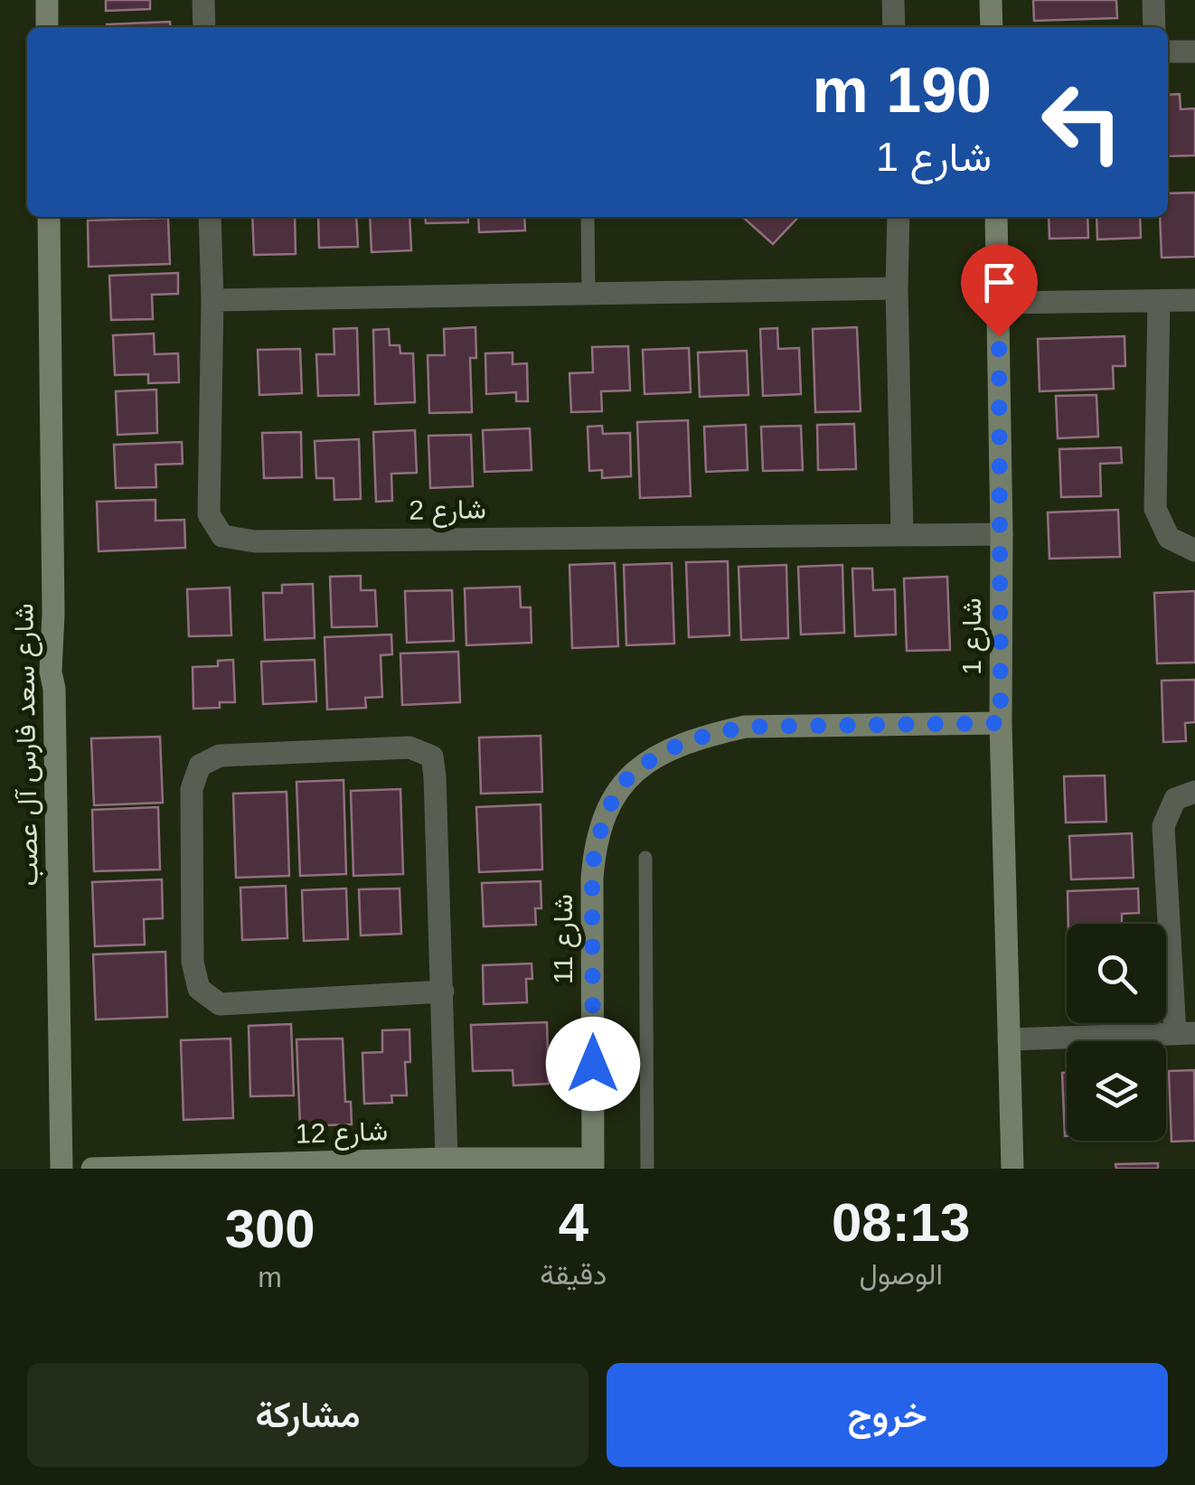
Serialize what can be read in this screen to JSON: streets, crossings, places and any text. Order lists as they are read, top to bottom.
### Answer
{
  "streets": {
    "street": [
      "شارع 2",
      "شارع 1",
      "شارع سعد فارس آل عصب",
      "شارع 11",
      "شارع 12"
    ]
  },
  "crossings": [
    ["شارع 2", "شارع 1"],
    ["شارع 1", "شارع 11"],
    ["شارع 11", "شارع 12"]
  ],
  "page": {
    "turn": ["190 m", "شارع 1"],
    "eta": [
      "08:13",
      "الوصول",
      "4",
      "دقيقة",
      "300",
      "m"
    ],
    "buttons": ["خروج", "مشاركة"]
  }
}
